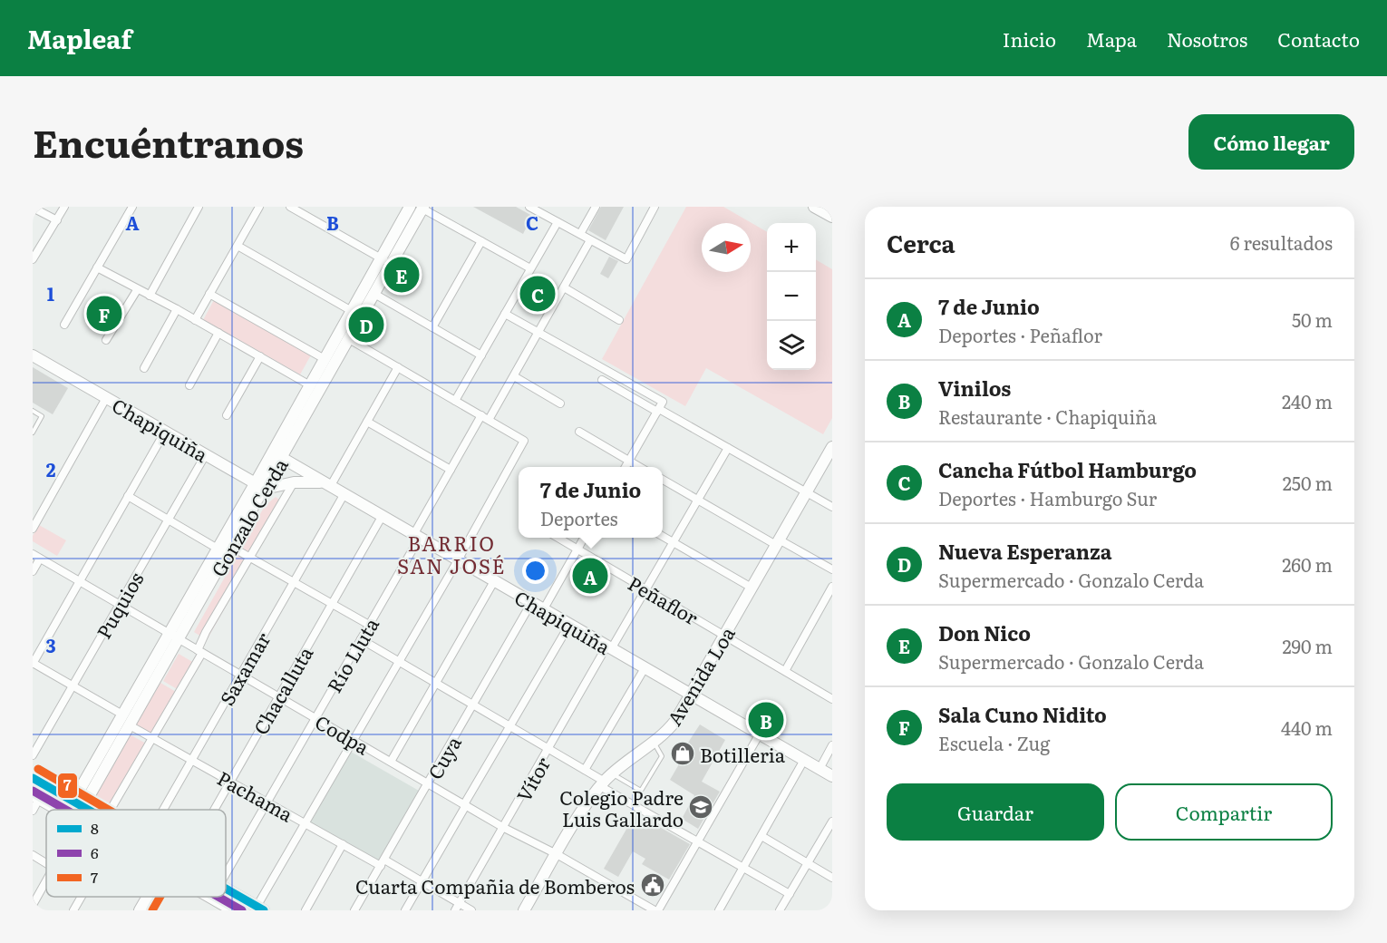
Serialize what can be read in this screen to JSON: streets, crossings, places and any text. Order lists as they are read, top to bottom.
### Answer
{
  "streets": {
    "street": [
      "Chapiquiña",
      "Gonzalo Cerda",
      "Peñaflor",
      "Puquios",
      "Río Lluta",
      "Saxamar",
      "Avenida Loa",
      "Chacalluta",
      "Codpa",
      "Cuya",
      "Vítor",
      "Pachama"
    ]
  },
  "crossings": [
    ["Chapiquiña", "Gonzalo Cerda"],
    ["Chapiquiña", "Puquios"],
    ["Chapiquiña", "Río Lluta"],
    ["Chapiquiña", "Saxamar"],
    ["Chapiquiña", "Avenida Loa"],
    ["Chapiquiña", "Chacalluta"],
    ["Chapiquiña", "Cuya"],
    ["Chapiquiña", "Vítor"],
    ["Gonzalo Cerda", "Codpa"],
    ["Gonzalo Cerda", "Pachama"],
    ["Peñaflor", "Avenida Loa"],
    ["Peñaflor", "Vítor"],
    ["Puquios", "Codpa"],
    ["Río Lluta", "Codpa"],
    ["Río Lluta", "Pachama"],
    ["Saxamar", "Codpa"],
    ["Saxamar", "Pachama"],
    ["Avenida Loa", "Codpa"],
    ["Chacalluta", "Codpa"],
    ["Chacalluta", "Pachama"],
    ["Codpa", "Cuya"],
    ["Codpa", "Vítor"],
    ["Cuya", "Pachama"],
    ["Vítor", "Pachama"]
  ],
  "districts": ["BARRIO SAN JOSÉ"],
  "places": {
    "shop": ["Botilleria"],
    "school or university": ["Colegio Padre Luis Gallardo"],
    "public building": ["Cuarta Compañia de Bomberos"]
  },
  "lines": ["transit line 7", "transit line 8", "transit line 6"],
  "legend": ["8", "6", "7"],
  "north": "right",
  "page": {
    "header": "Mapleaf",
    "nav": [
      "Inicio",
      "Mapa",
      "Nosotros",
      "Contacto"
    ],
    "title": "Encuéntranos",
    "buttons": [
      "Cómo llegar",
      ["Guardar", "Compartir"]
    ],
    "heading": ["Cerca", "6 resultados"],
    "map_buttons": ["+", "−"],
    "pins": [
      "E",
      "C",
      "F",
      "D",
      "A",
      "B"
    ],
    "list": [
      {
        "mark": "A",
        "name": "7 de Junio",
        "note": "Deportes · Peñaflor",
        "value": "50 m"
      },
      {
        "mark": "B",
        "name": "Vinilos",
        "note": "Restaurante · Chapiquiña",
        "value": "240 m"
      },
      {
        "mark": "C",
        "name": "Cancha Fútbol Hamburgo",
        "note": "Deportes · Hamburgo Sur",
        "value": "250 m"
      },
      {
        "mark": "D",
        "name": "Nueva Esperanza",
        "note": "Supermercado · Gonzalo Cerda",
        "value": "260 m"
      },
      {
        "mark": "E",
        "name": "Don Nico",
        "note": "Supermercado · Gonzalo Cerda",
        "value": "290 m"
      },
      {
        "mark": "F",
        "name": "Sala Cuno Nidito",
        "note": "Escuela · Zug",
        "value": "440 m"
      }
    ],
    "popup": ["7 de Junio", "Deportes"]
  },
  "grid": {
    "columns": ["A", "B", "C"],
    "rows": ["1", "2", "3"]
  }
}
